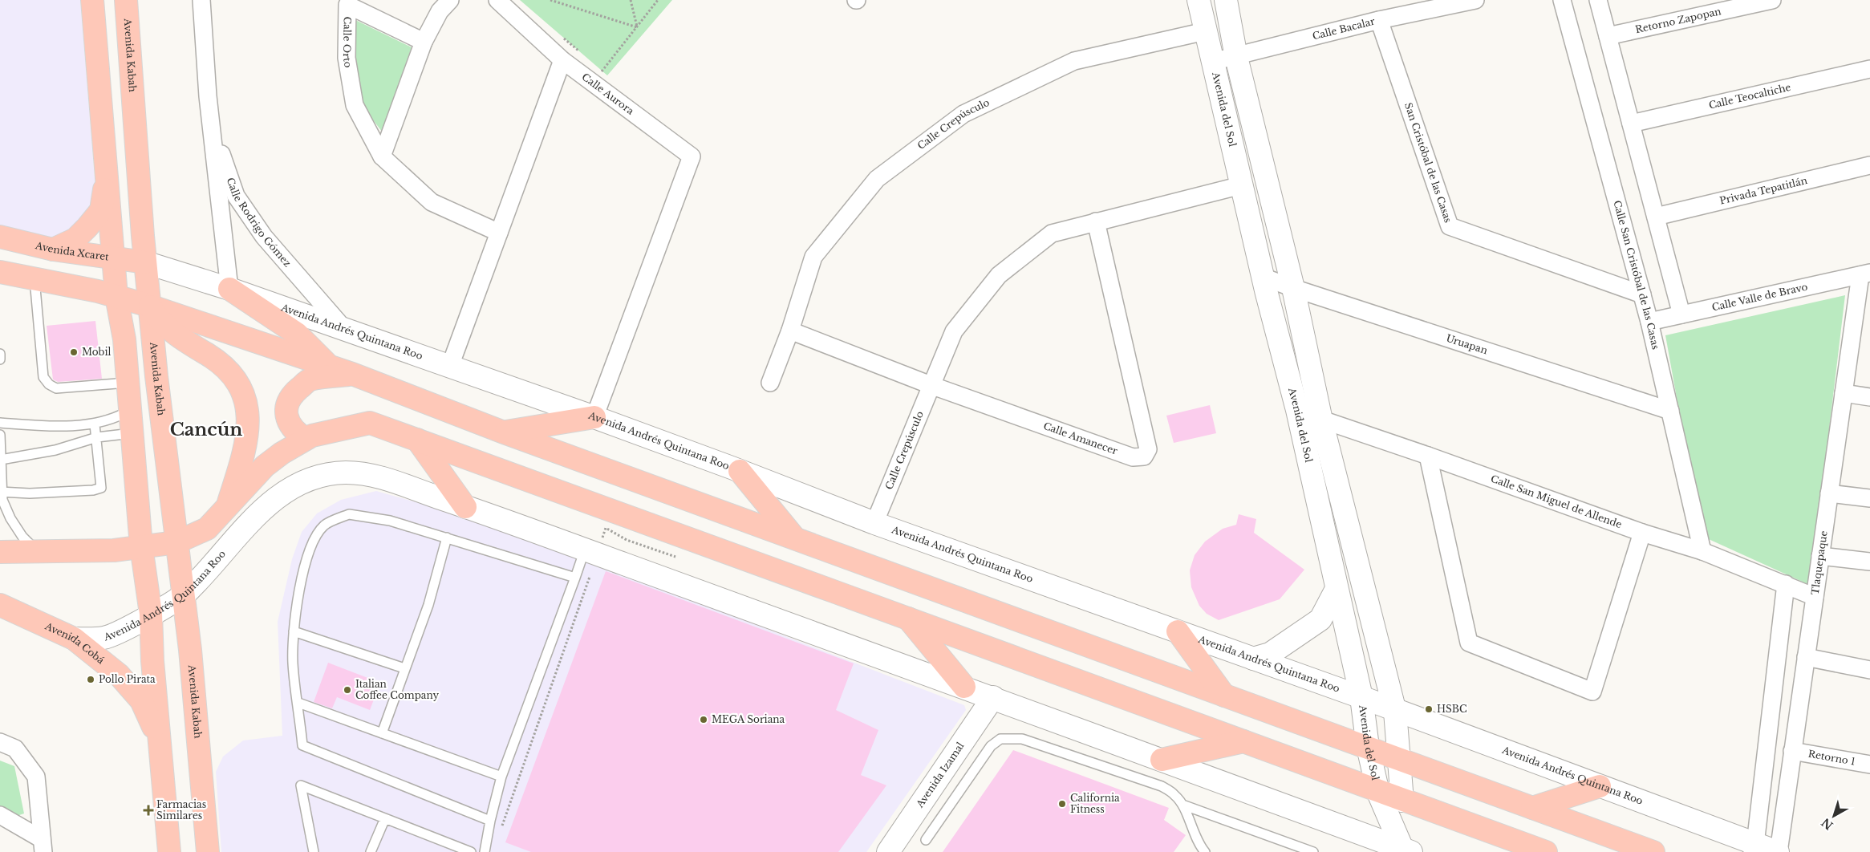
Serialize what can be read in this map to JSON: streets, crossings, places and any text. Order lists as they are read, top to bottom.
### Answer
{
  "streets": {
    "main road": ["Avenida Kabah", "Avenida Xcaret", "Avenida Cobá"],
    "street": [
      "Retorno Zapopan",
      "Calle Bacalar",
      "Calle Orto",
      "Calle Aurora",
      "Calle Teocaltiche",
      "Avenida del Sol",
      "Calle Crepúsculo",
      "San Cristóbal de las Casas",
      "Privada Tepatitlán",
      "Calle Rodrigo Gómez",
      "Calle San Cristóbal de las Casas",
      "Calle Valle de Bravo",
      "Avenida Andrés Quintana Roo",
      "Uruapan",
      "Calle Amanecer",
      "Calle San Miguel de Allende",
      "Tlaquepaque",
      "Retorno 1",
      "Avenida Izamal"
    ]
  },
  "crossings": [
    ["Calle Bacalar", "Avenida del Sol"],
    ["Calle Bacalar", "San Cristóbal de las Casas"],
    ["Avenida Kabah", "Avenida Xcaret"],
    ["Avenida Kabah", "Avenida Andrés Quintana Roo"],
    ["Calle Aurora", "Avenida Andrés Quintana Roo"],
    ["Avenida del Sol", "Calle Crepúsculo"],
    ["Avenida del Sol", "Avenida Andrés Quintana Roo"],
    ["Avenida del Sol", "Uruapan"],
    ["Avenida del Sol", "Calle San Miguel de Allende"],
    ["Calle Crepúsculo", "Avenida Andrés Quintana Roo"],
    ["Calle Crepúsculo", "Calle Amanecer"],
    ["San Cristóbal de las Casas", "Calle San Cristóbal de las Casas"],
    ["Calle Rodrigo Gómez", "Avenida Andrés Quintana Roo"],
    ["Avenida Xcaret", "Avenida Andrés Quintana Roo"],
    ["Calle San Cristóbal de las Casas", "Calle Valle de Bravo"],
    ["Calle San Cristóbal de las Casas", "Uruapan"],
    ["Calle San Cristóbal de las Casas", "Calle San Miguel de Allende"],
    ["Calle Valle de Bravo", "Tlaquepaque"],
    ["Avenida Andrés Quintana Roo", "Tlaquepaque"],
    ["Avenida Andrés Quintana Roo", "Avenida Cobá"],
    ["Avenida Andrés Quintana Roo", "Avenida Izamal"],
    ["Calle San Miguel de Allende", "Tlaquepaque"],
    ["Tlaquepaque", "Retorno 1"]
  ],
  "districts": ["Cancún"],
  "places": {
    "other": [
      "Mobil",
      "Pollo Pirata",
      "Italian Coffee Company",
      "HSBC",
      "MEGA Soriana",
      "California Fitness"
    ],
    "health": ["Farmacias Similares"]
  },
  "north": "bottom left"
}
